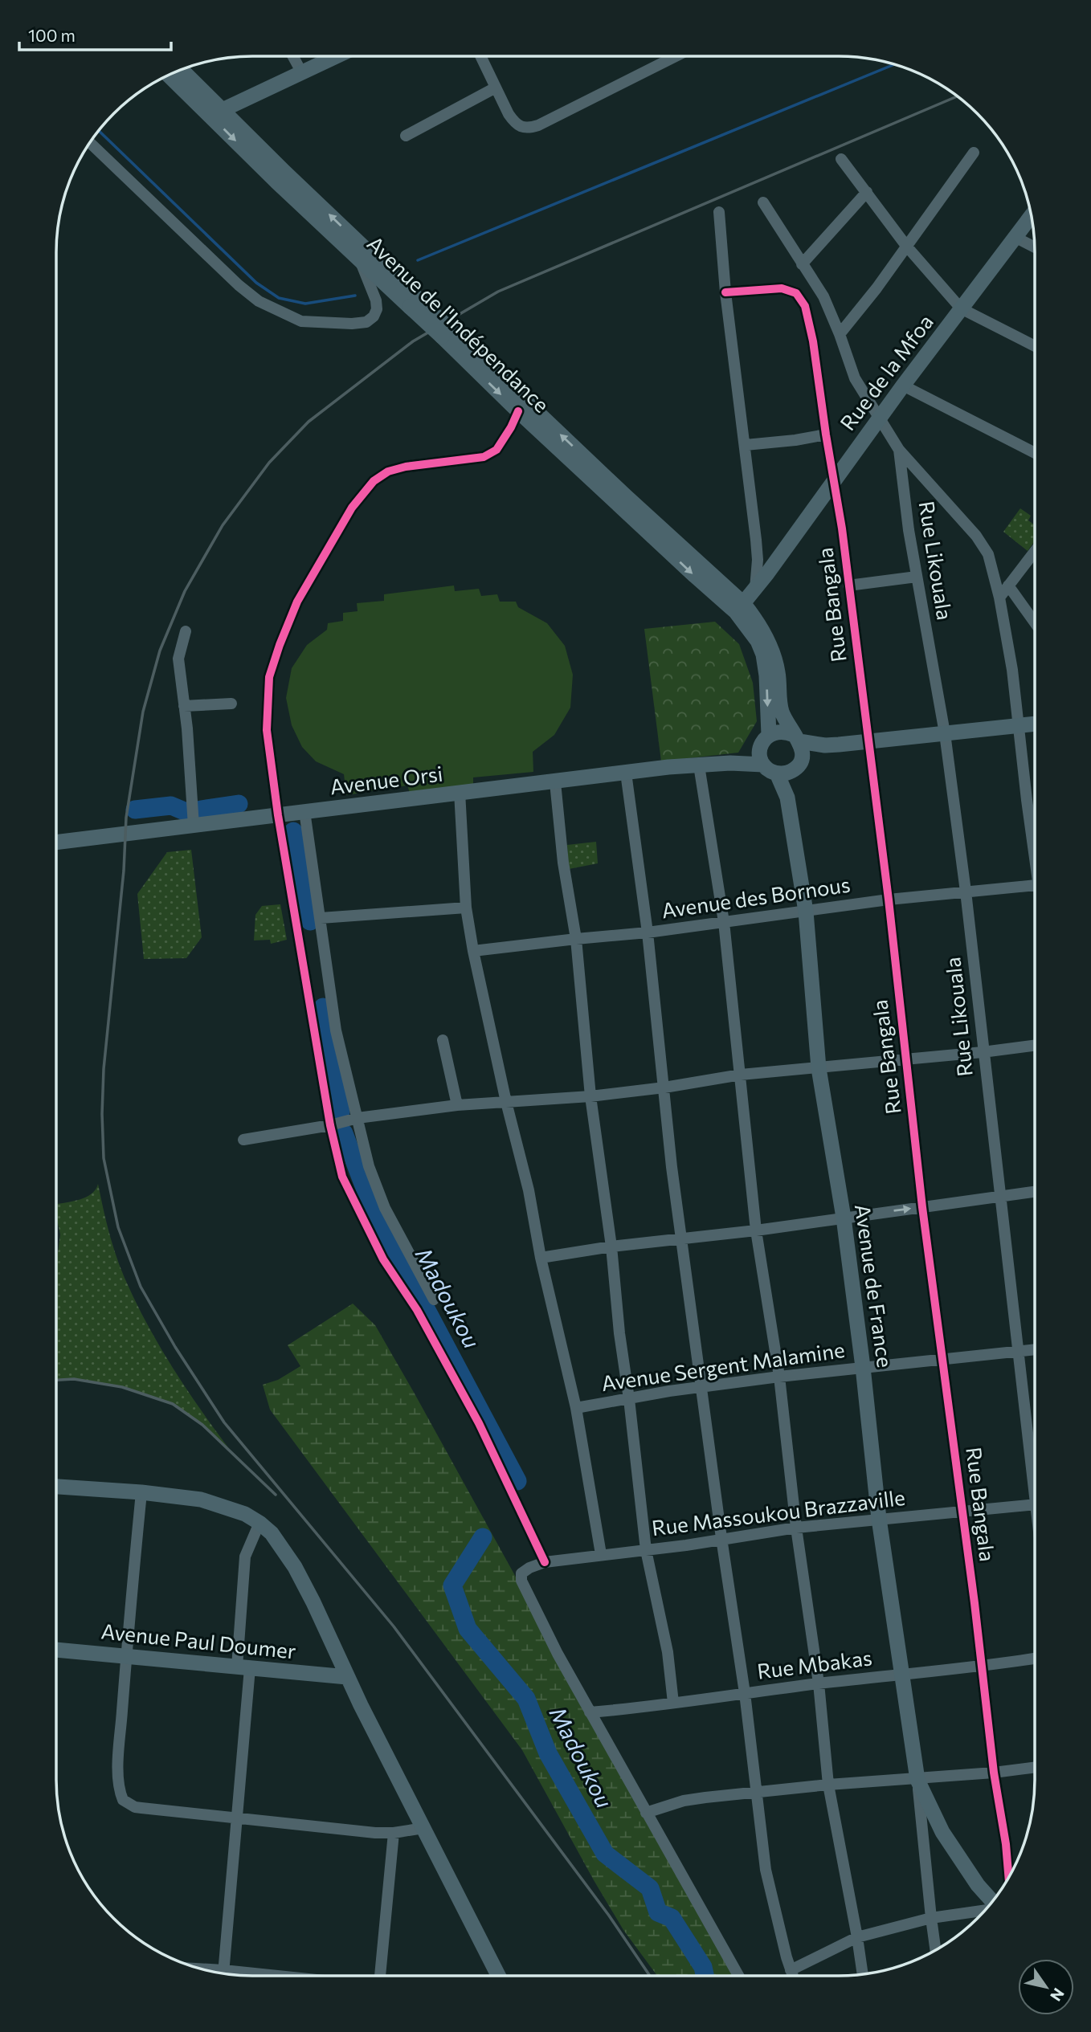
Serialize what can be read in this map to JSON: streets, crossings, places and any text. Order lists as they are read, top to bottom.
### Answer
{
  "streets": {
    "main road": [
      "Avenue de l'Indépendance",
      "Rue de la Mfoa",
      "Avenue Orsi",
      "Avenue de France",
      "Avenue Paul Doumer"
    ],
    "street": [
      "Rue Likouala",
      "Rue Bangala",
      "Avenue des Bornous",
      "Avenue Sergent Malamine",
      "Rue Massoukou Brazzaville",
      "Rue Mbakas"
    ]
  },
  "crossings": [
    ["Avenue de l'Indépendance", "Rue de la Mfoa"],
    ["Rue de la Mfoa", "Rue Bangala"],
    ["Rue Likouala", "Avenue des Bornous"],
    ["Rue Likouala", "Avenue Sergent Malamine"],
    ["Rue Bangala", "Avenue des Bornous"],
    ["Rue Bangala", "Avenue Sergent Malamine"],
    ["Rue Bangala", "Rue Massoukou Brazzaville"],
    ["Rue Bangala", "Rue Mbakas"],
    ["Avenue des Bornous", "Avenue de France"],
    ["Avenue de France", "Avenue Sergent Malamine"],
    ["Avenue de France", "Rue Massoukou Brazzaville"],
    ["Avenue de France", "Rue Mbakas"],
    ["Rue Massoukou Brazzaville", "Rue Mbakas"]
  ],
  "water": ["Madoukou"],
  "scale_bar": "100 m",
  "north": "bottom right"
}
